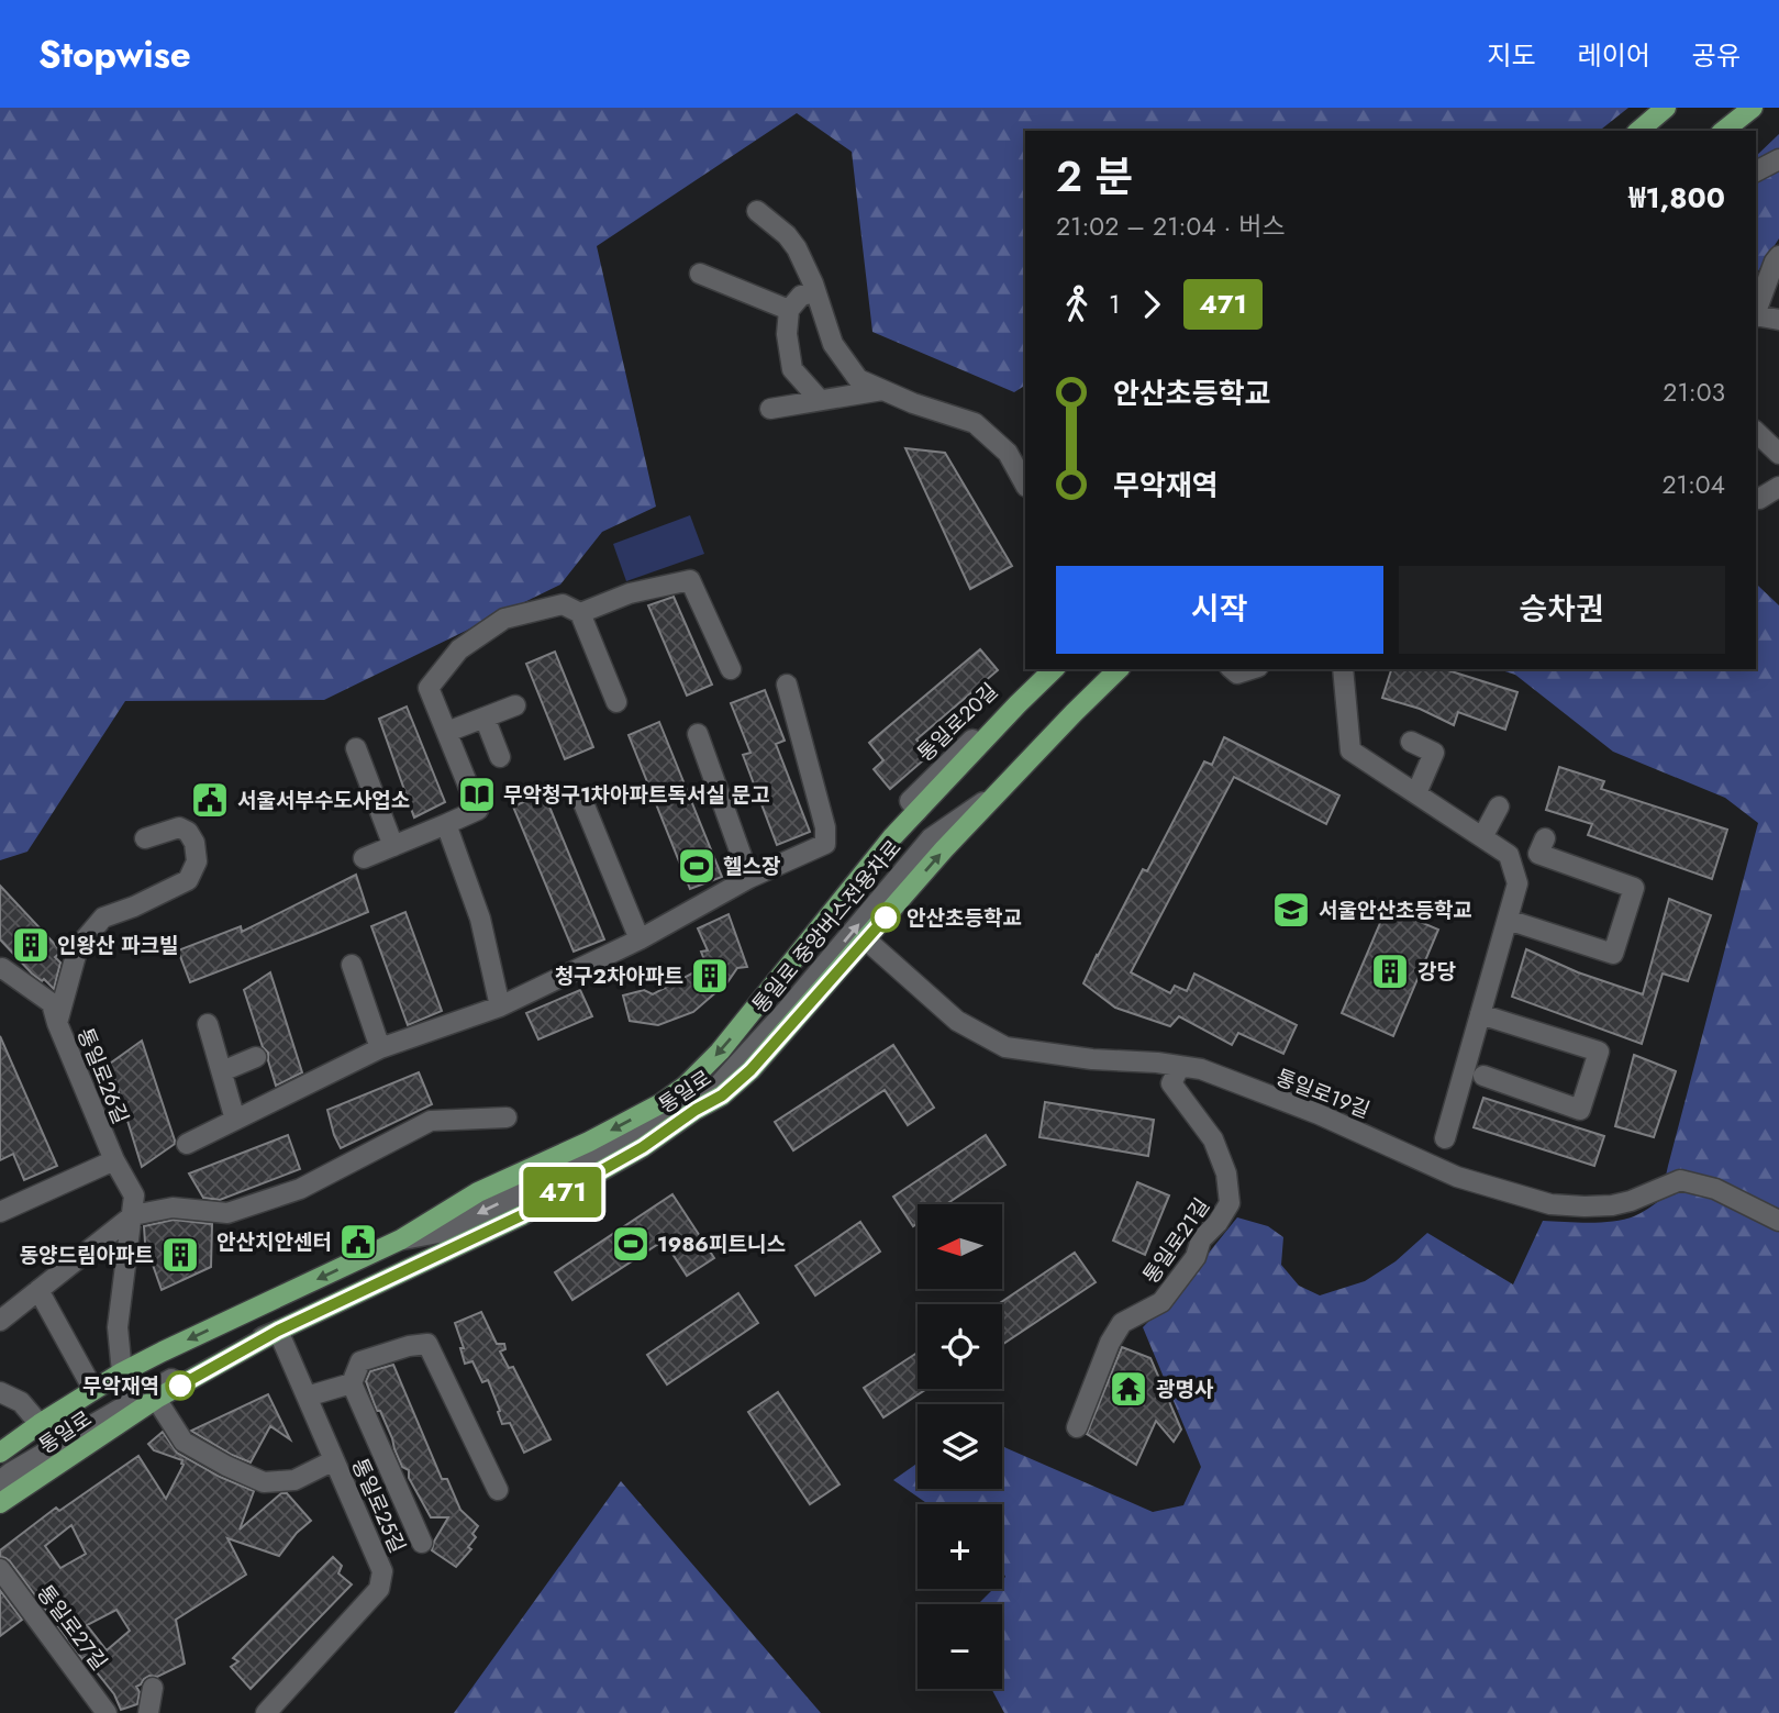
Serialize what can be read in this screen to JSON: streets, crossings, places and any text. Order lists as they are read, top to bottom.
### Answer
{
  "streets": {
    "main road": ["통일로"],
    "street": [
      "통일로20길",
      "통일로 중앙버스전용차로",
      "통일로26길",
      "통일로19길",
      "통일로21길",
      "통일로25길",
      "통일로27길"
    ]
  },
  "crossings": [
    ["통일로20길", "통일로"],
    ["통일로 중앙버스전용차로", "통일로"],
    ["통일로26길", "통일로"],
    ["통일로", "통일로19길"],
    ["통일로", "통일로25길"],
    ["통일로19길", "통일로21길"]
  ],
  "places": {
    "library": ["무악청구1차아파트독서실 문고"],
    "public building": ["서울서부수도사업소", "안산치안센터"],
    "sports": ["헬스장", "1986피트니스"],
    "school or university": ["서울안산초등학교"],
    "other": ["안산초등학교", "무악재역"],
    "building": [
      "인왕산 파크빌",
      "강당",
      "청구2차아파트",
      "동양드림아파트"
    ],
    "temple": ["광명사"]
  },
  "lines": ["bus line 471"],
  "north": "left",
  "page": {
    "header": "Stopwise",
    "nav": ["지도", "레이어", "공유"],
    "on_map": "471",
    "heading": ["2 분", "21:02 – 21:04 · 버스", "₩1,800"],
    "legs": ["1", "471"],
    "list": [
      {
        "name": "안산초등학교",
        "value": "21:03"
      },
      {
        "name": "무악재역",
        "value": "21:04"
      }
    ],
    "buttons": ["시작", "승차권"],
    "map_buttons": ["+", "−"]
  }
}
